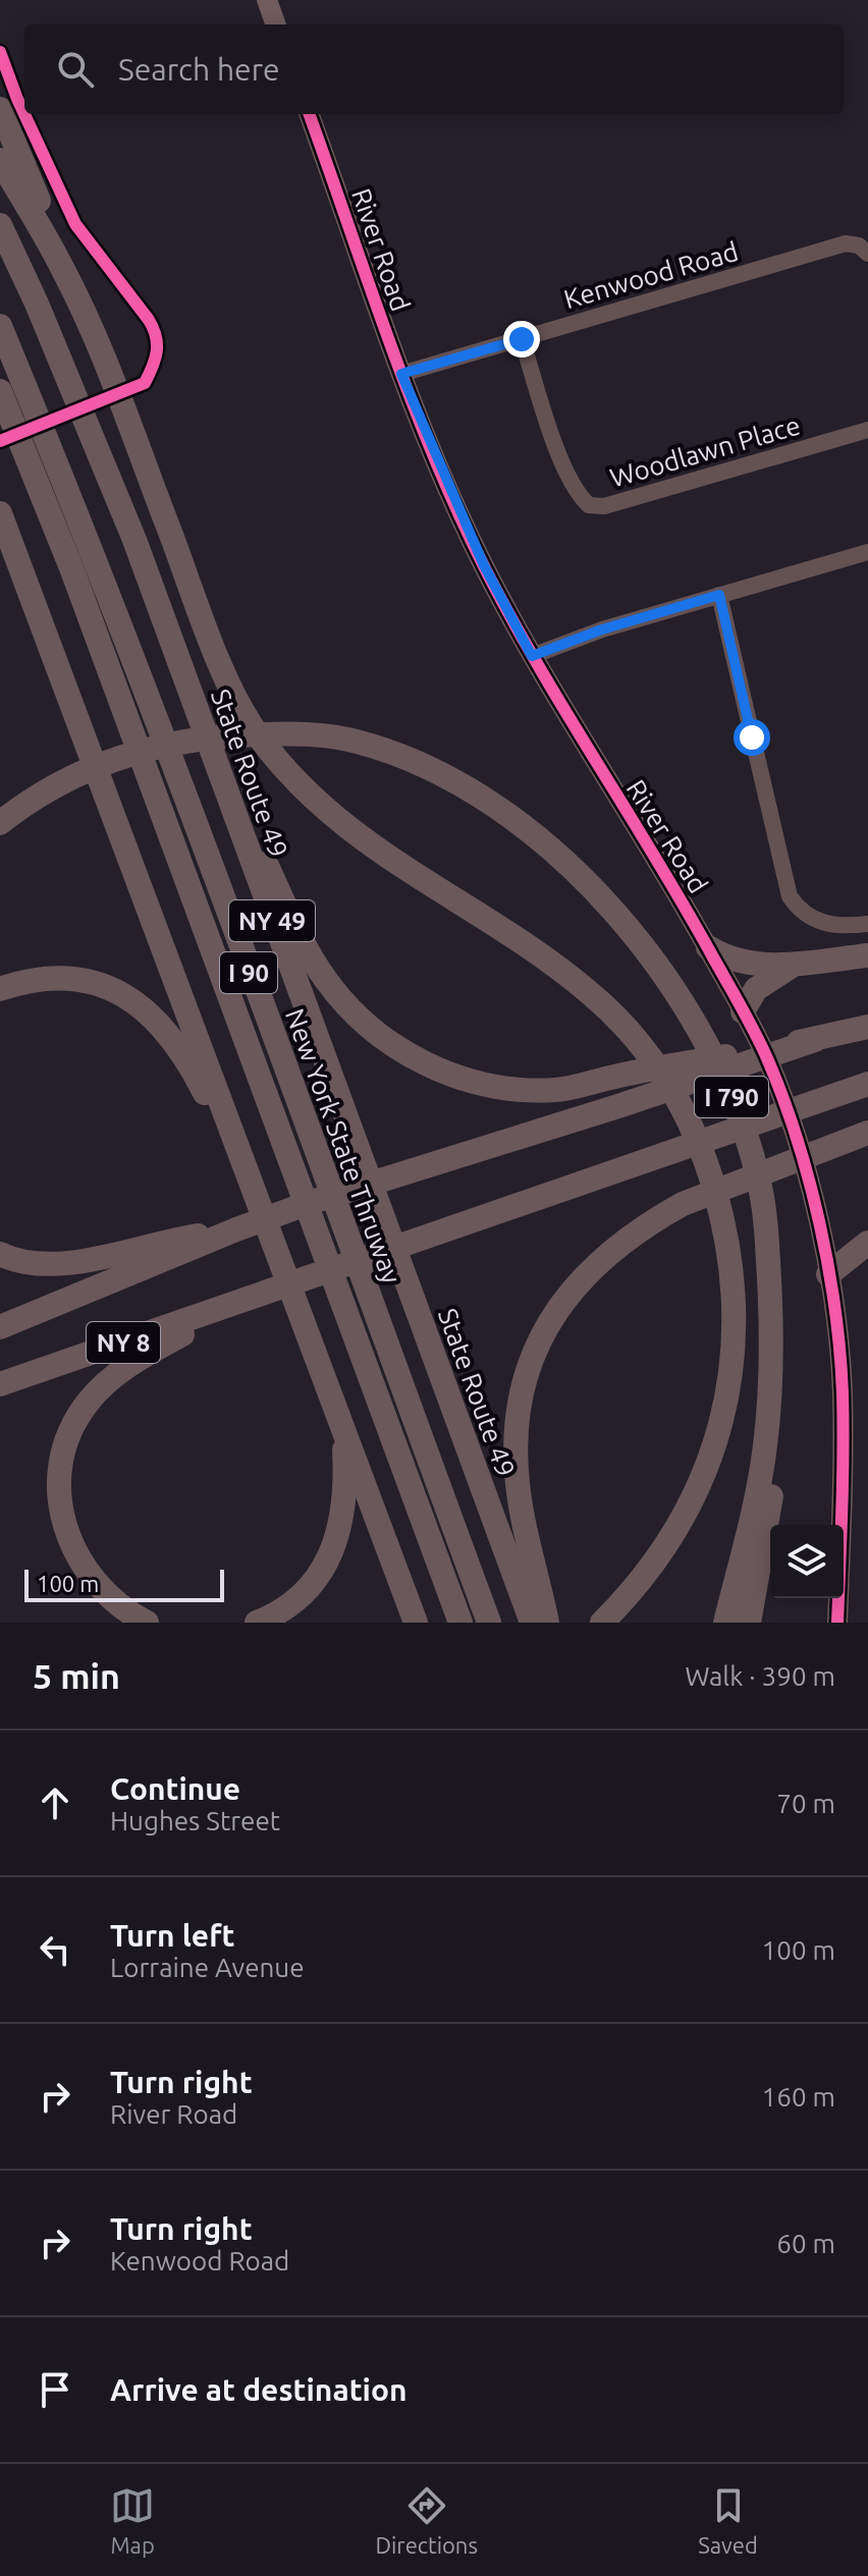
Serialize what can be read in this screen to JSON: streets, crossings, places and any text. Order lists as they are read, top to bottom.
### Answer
{
  "streets": {
    "highway": [
      "State Route 49",
      "NY 49",
      "I 90",
      "I 790",
      "New York State Thruway",
      "NY 8"
    ],
    "main road": ["River Road"],
    "street": ["Kenwood Road", "Woodlawn Place"]
  },
  "crossings": [
    ["River Road", "Kenwood Road"],
    ["Kenwood Road", "Woodlawn Place"]
  ],
  "scale_bar": "100 m",
  "page": {
    "search": "Search here",
    "scale": "100 m",
    "heading": ["5 min", "Walk · 390 m"],
    "list": [
      ["Continue", "Hughes Street", "70 m"],
      ["Turn left", "Lorraine Avenue", "100 m"],
      ["Turn right", "River Road", "160 m"],
      ["Turn right", "Kenwood Road", "60 m"],
      "Arrive at destination"
    ],
    "nav": ["Map", "Directions", "Saved"]
  }
}
